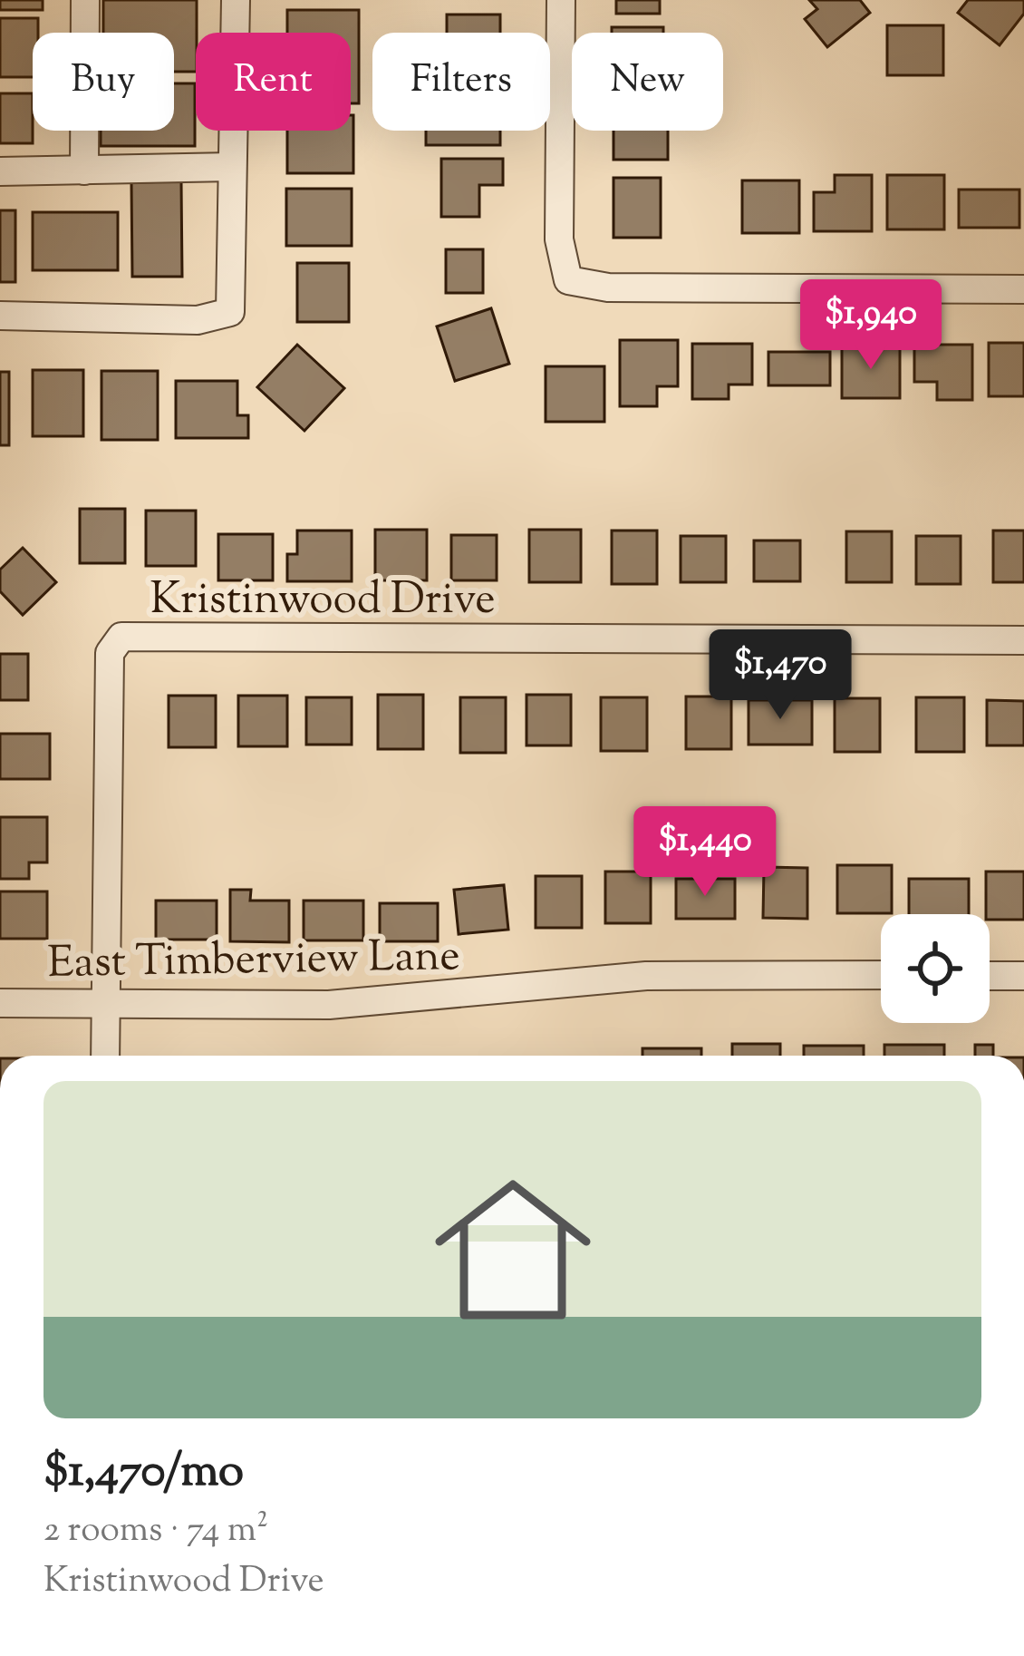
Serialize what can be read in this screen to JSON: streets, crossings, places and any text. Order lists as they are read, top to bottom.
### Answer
{
  "streets": {
    "street": ["Kristinwood Drive", "East Timberview Lane"]
  },
  "crossings": [
    ["Kristinwood Drive", "East Timberview Lane"]
  ],
  "page": {
    "chip": [
      "Buy",
      "Rent",
      "Filters",
      "New"
    ],
    "price": ["$1,940", "$1,470", "$1,440"],
    "list": [
      {
        "name": "$1,470/mo",
        "note": "2 rooms · 74 m² · Kristinwood Drive"
      }
    ]
  }
}
